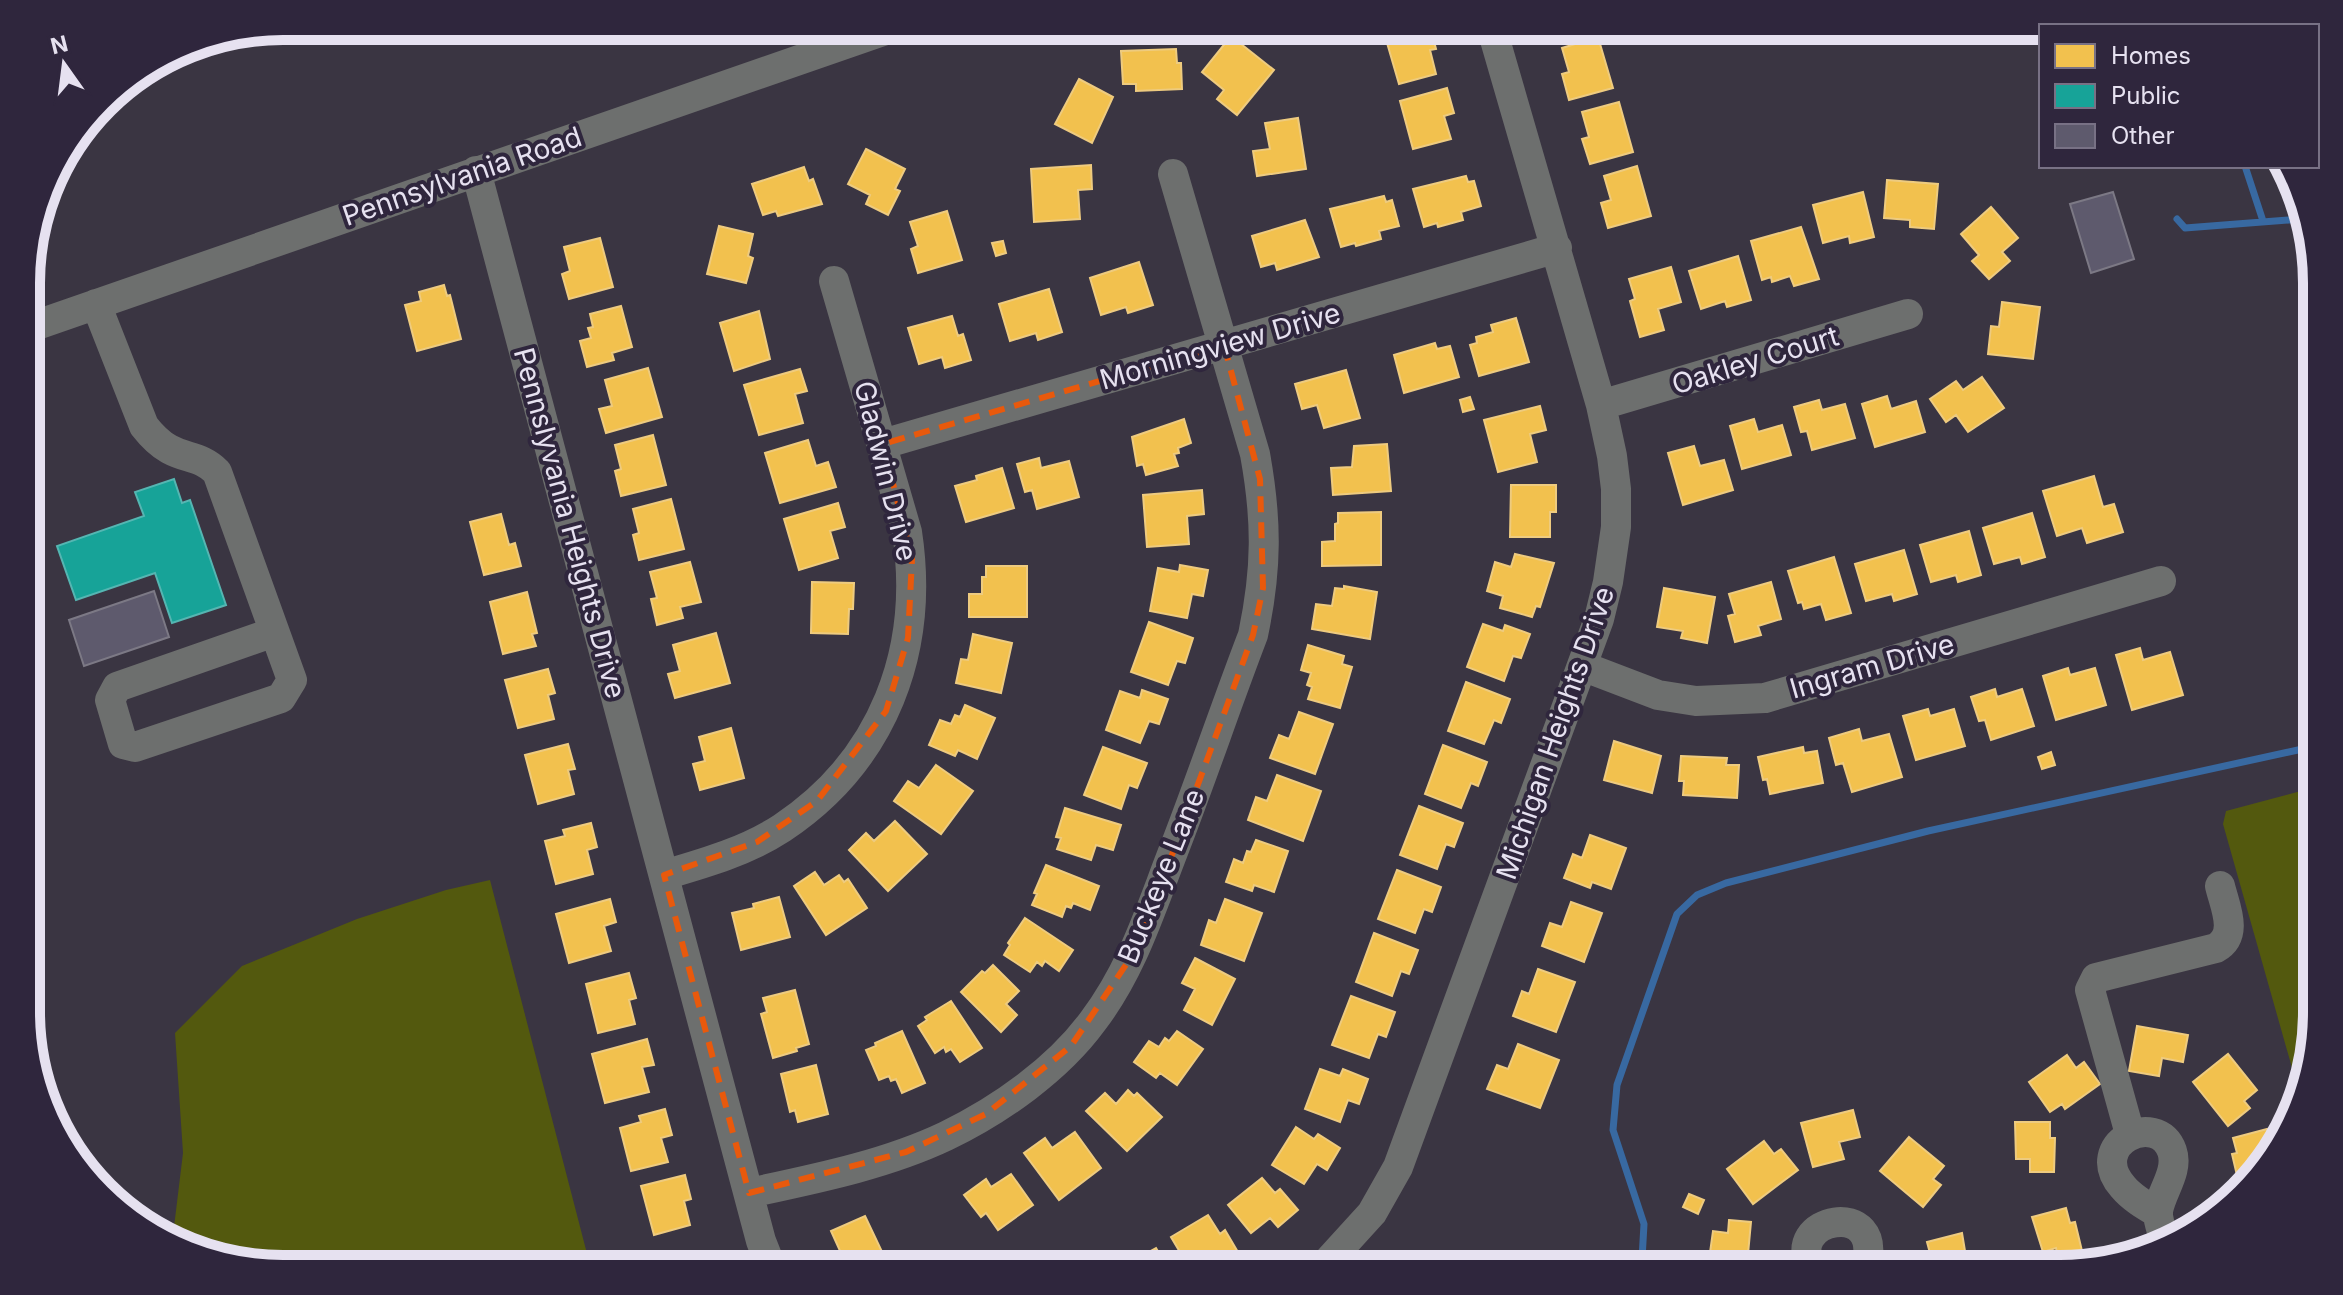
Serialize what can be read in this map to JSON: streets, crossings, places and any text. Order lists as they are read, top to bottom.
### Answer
{
  "streets": {
    "street": [
      "Pennsylvania Road",
      "Morningview Drive",
      "Oakley Court",
      "Gladwin Drive",
      "Pennslyvania Heights Drive",
      "Ingram Drive",
      "Michigan Heights Drive",
      "Buckeye Lane"
    ]
  },
  "crossings": [
    ["Pennsylvania Road", "Pennslyvania Heights Drive"],
    ["Morningview Drive", "Gladwin Drive"],
    ["Morningview Drive", "Michigan Heights Drive"],
    ["Morningview Drive", "Buckeye Lane"],
    ["Oakley Court", "Michigan Heights Drive"],
    ["Gladwin Drive", "Pennslyvania Heights Drive"],
    ["Pennslyvania Heights Drive", "Buckeye Lane"],
    ["Ingram Drive", "Michigan Heights Drive"]
  ],
  "legend": ["Homes", "Public", "Other"],
  "north": "top"
}
